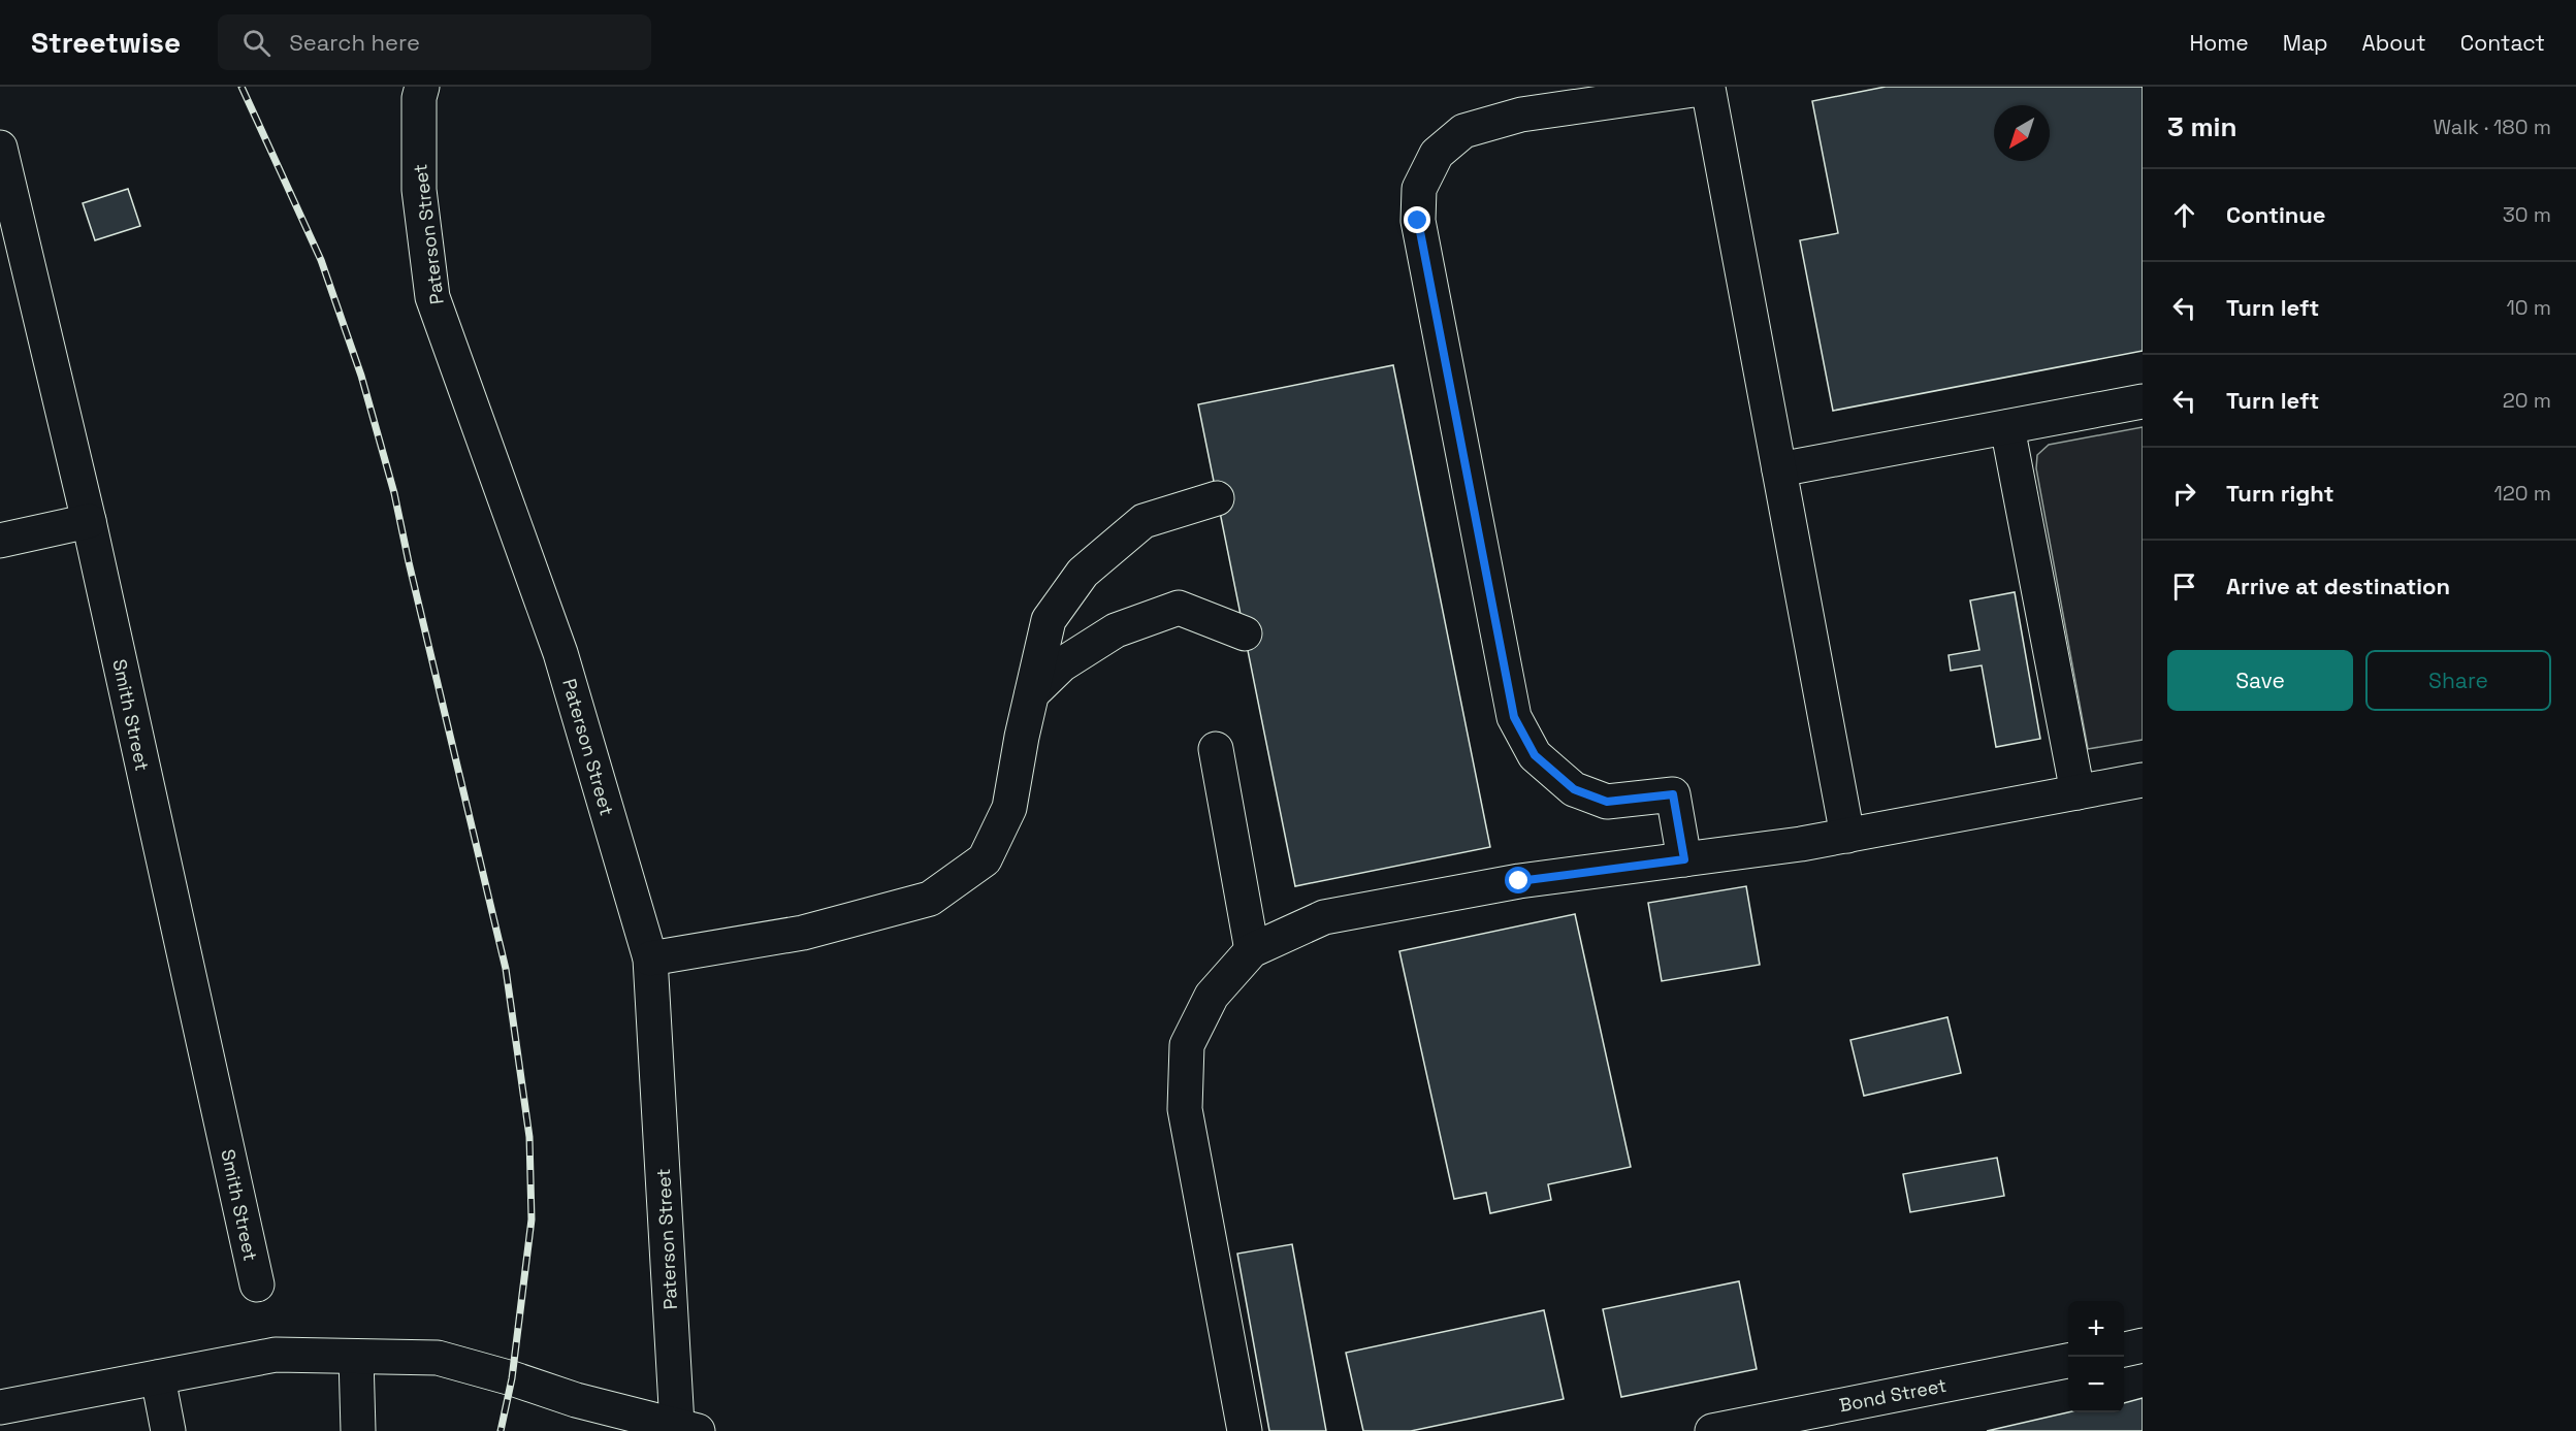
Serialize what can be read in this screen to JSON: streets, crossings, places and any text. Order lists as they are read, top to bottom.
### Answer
{
  "streets": {
    "street": ["Paterson Street", "Smith Street", "Bond Street"]
  },
  "north": "bottom left",
  "page": {
    "header": "Streetwise",
    "search": "Search here",
    "nav": [
      "Home",
      "Map",
      "About",
      "Contact"
    ],
    "heading": ["3 min", "Walk · 180 m"],
    "list": [
      ["Continue", "30 m"],
      ["Turn left", "10 m"],
      ["Turn left", "20 m"],
      ["Turn right", "120 m"],
      "Arrive at destination"
    ],
    "buttons": ["Save", "Share"],
    "map_buttons": ["+", "−"]
  }
}
